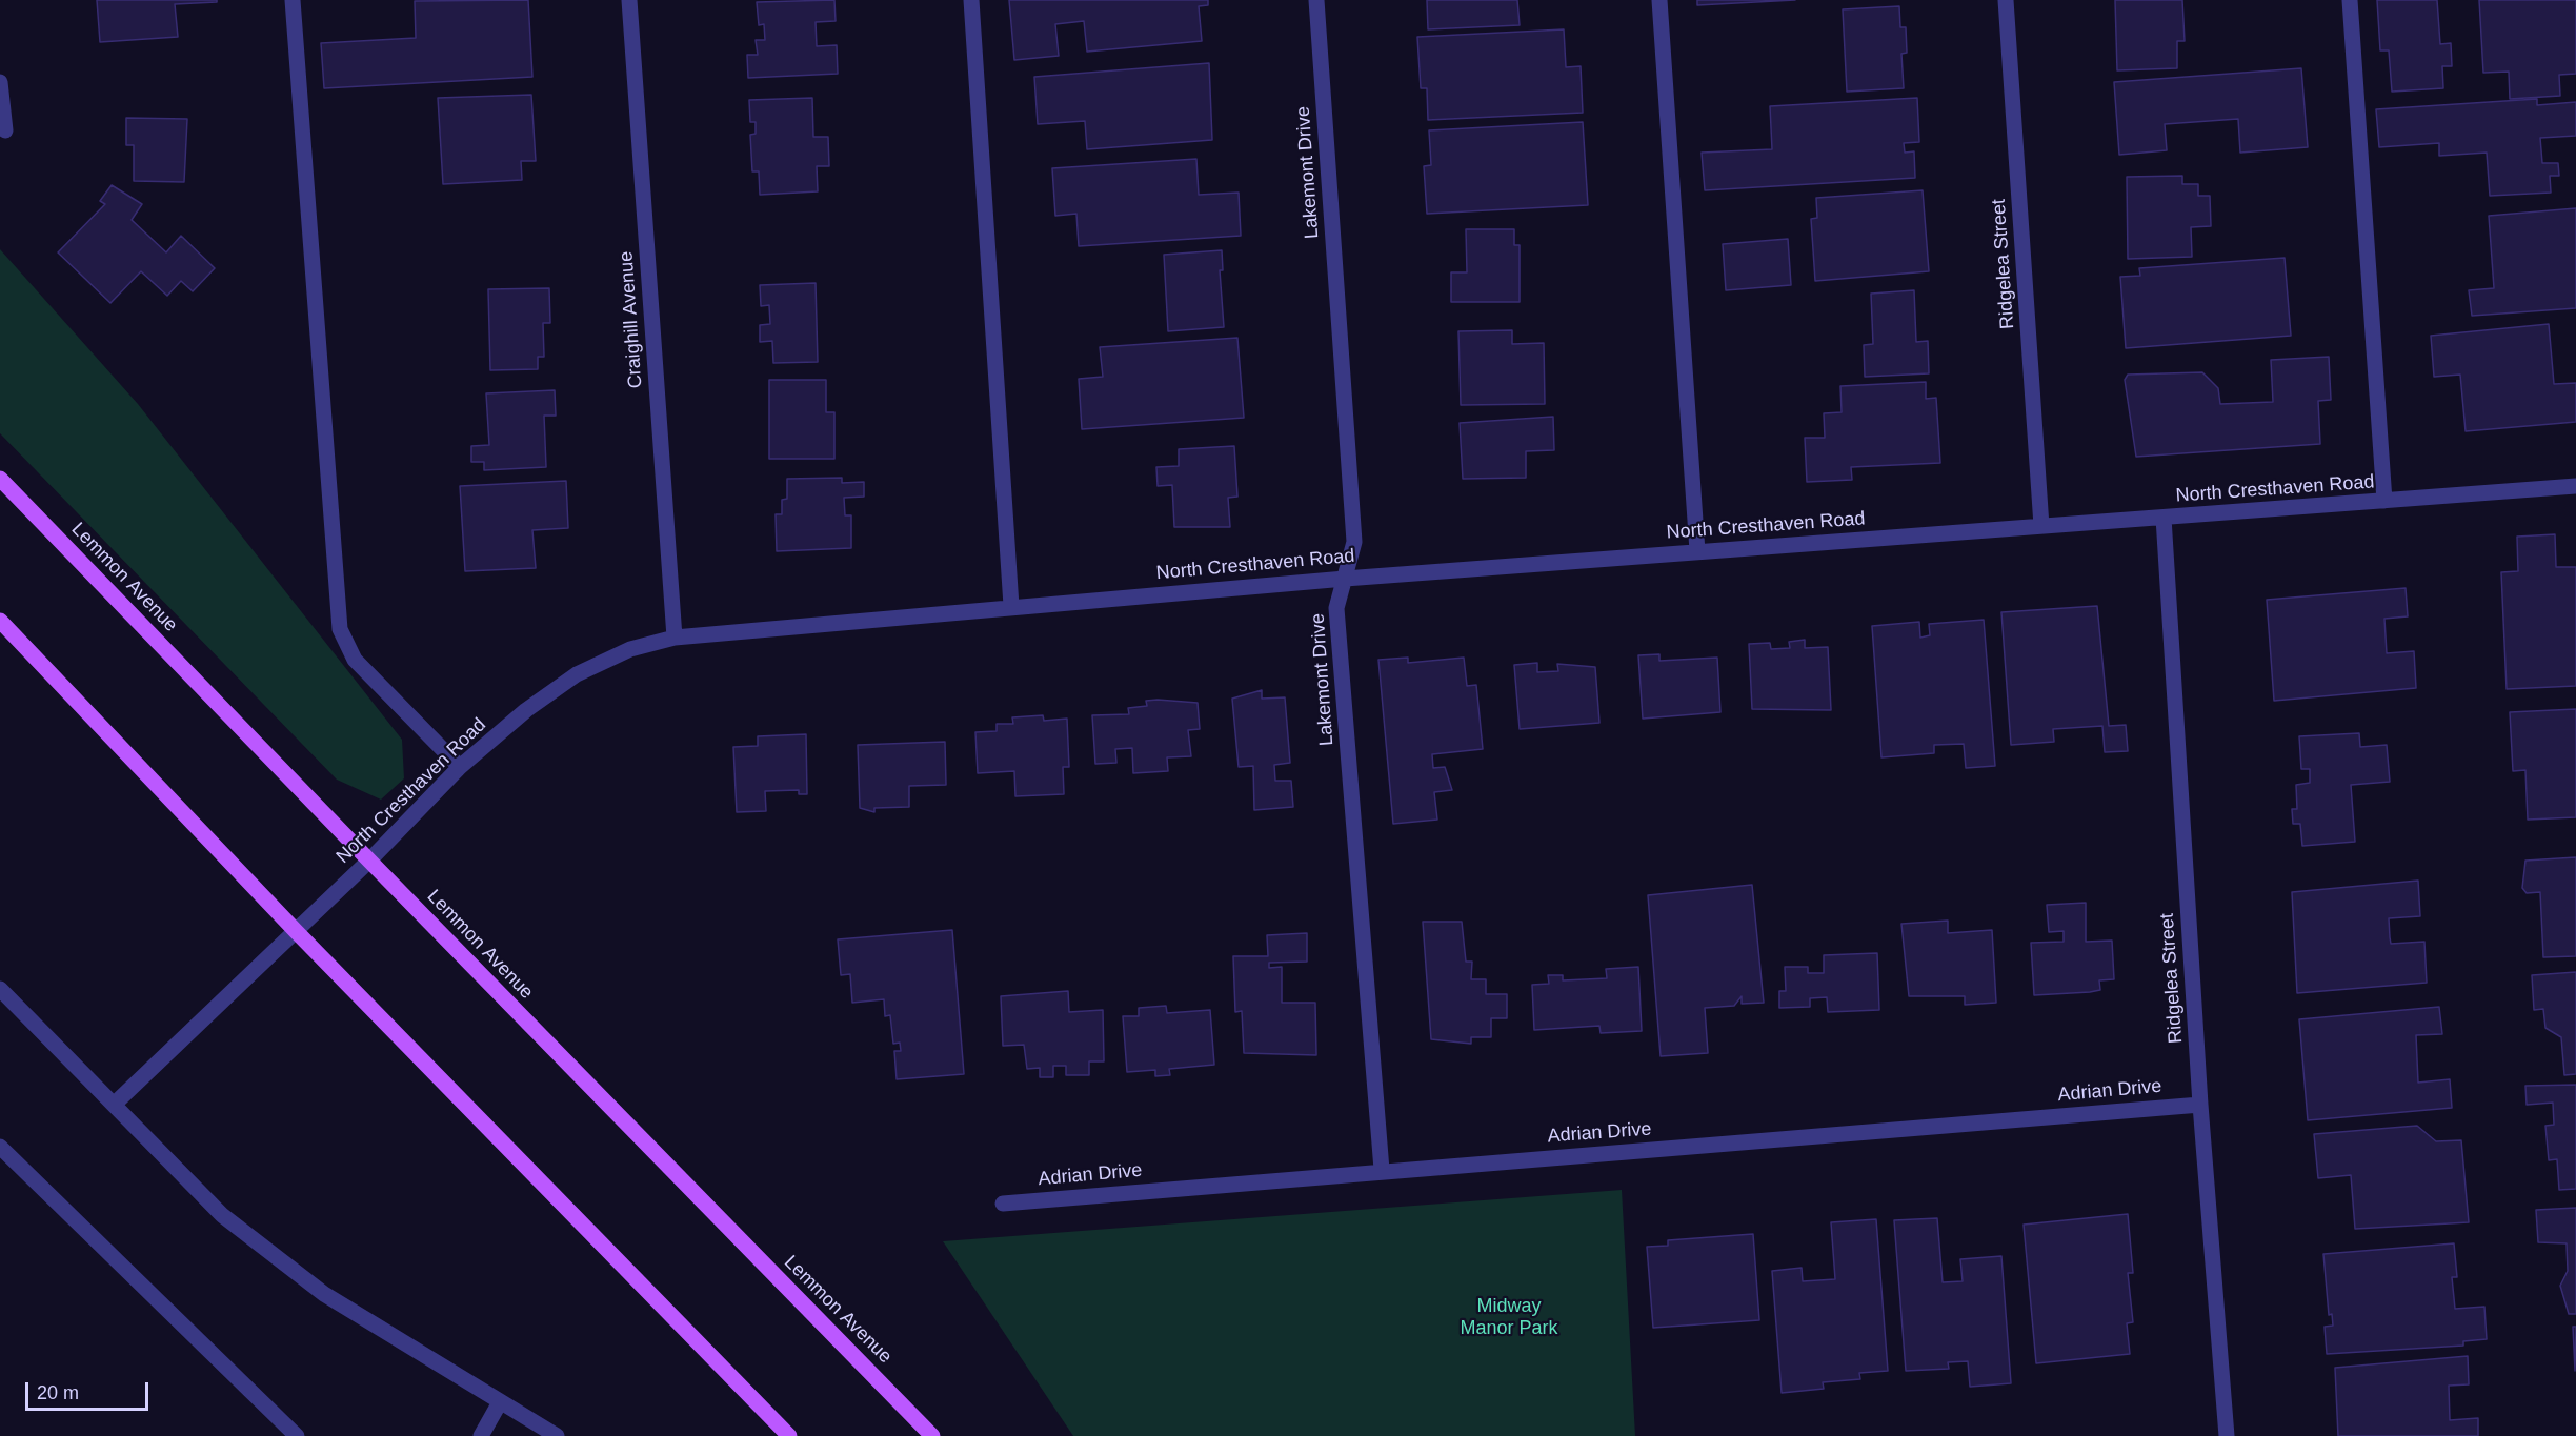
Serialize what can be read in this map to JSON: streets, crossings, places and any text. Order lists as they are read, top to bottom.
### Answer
{
  "streets": {
    "main road": ["Lemmon Avenue"],
    "street": [
      "Lakemont Drive",
      "Ridgelea Street",
      "Craighill Avenue",
      "North Cresthaven Road",
      "Adrian Drive"
    ]
  },
  "crossings": [
    ["Lakemont Drive", "North Cresthaven Road"],
    ["Lakemont Drive", "Adrian Drive"],
    ["Ridgelea Street", "North Cresthaven Road"],
    ["Ridgelea Street", "Adrian Drive"],
    ["Craighill Avenue", "North Cresthaven Road"],
    ["North Cresthaven Road", "Lemmon Avenue"]
  ],
  "parks": ["Midway Manor Park"],
  "scale_bar": "20 m"
}
